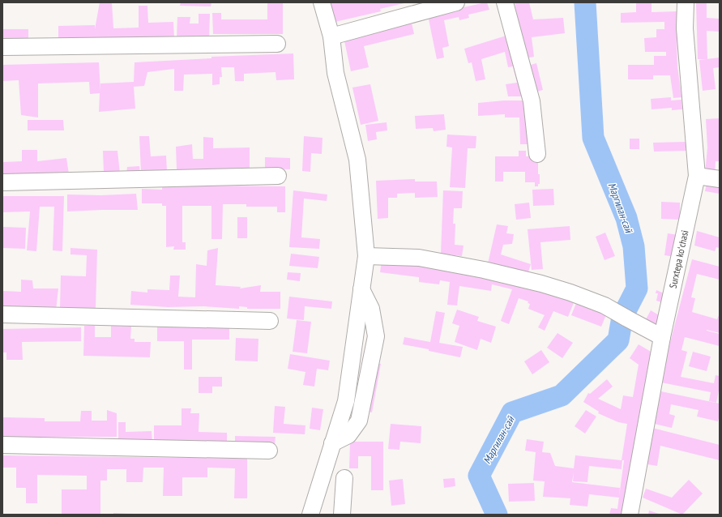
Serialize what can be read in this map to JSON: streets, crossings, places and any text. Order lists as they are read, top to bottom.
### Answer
{
  "streets": {
    "street": ["Surxtepa koʻchasi"]
  },
  "water": ["Маргилан-сай"]
}
